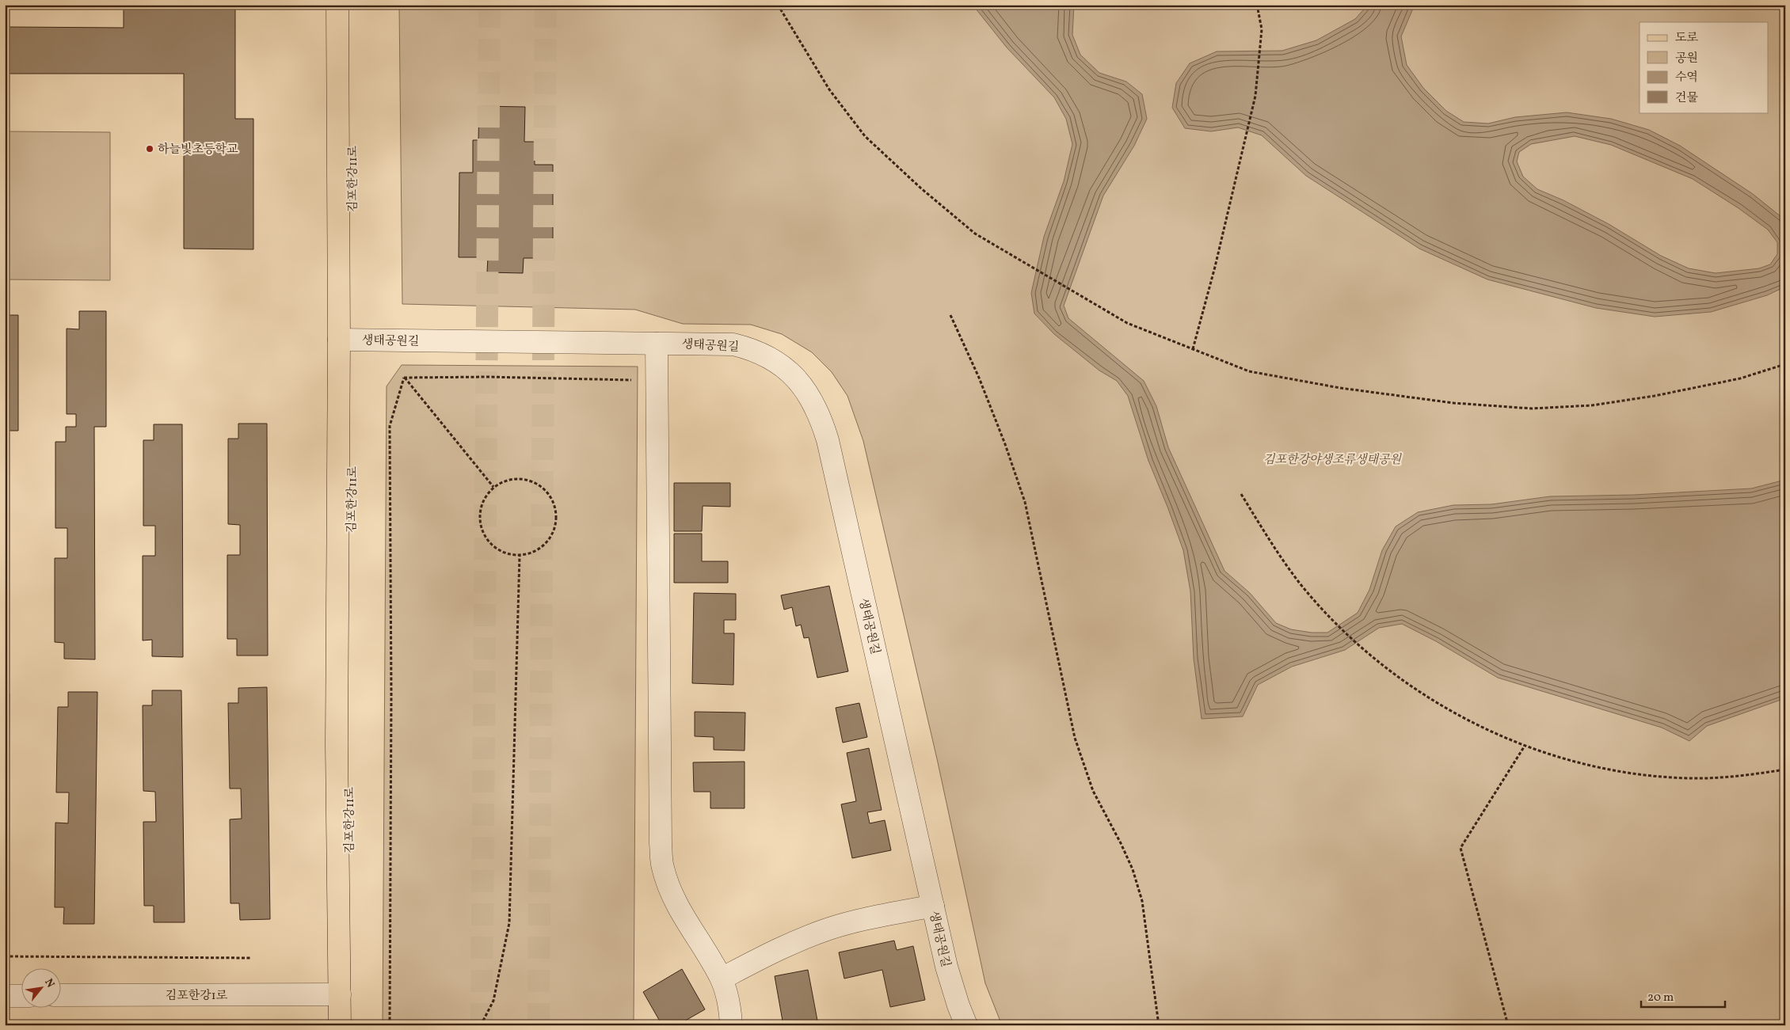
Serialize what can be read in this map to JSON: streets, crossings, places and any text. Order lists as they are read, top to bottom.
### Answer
{
  "streets": {
    "main road": ["김포한강11로"],
    "street": ["생태공원길", "김포한강1로"]
  },
  "crossings": [
    ["김포한강11로", "생태공원길"],
    ["김포한강11로", "김포한강1로"]
  ],
  "parks": ["김포한강야생조류생태공원"],
  "places": ["하늘빛초등학교"],
  "legend": [
    "도로",
    "공원",
    "수역",
    "건물"
  ],
  "scale_bar": "20 m",
  "north": "top right"
}
